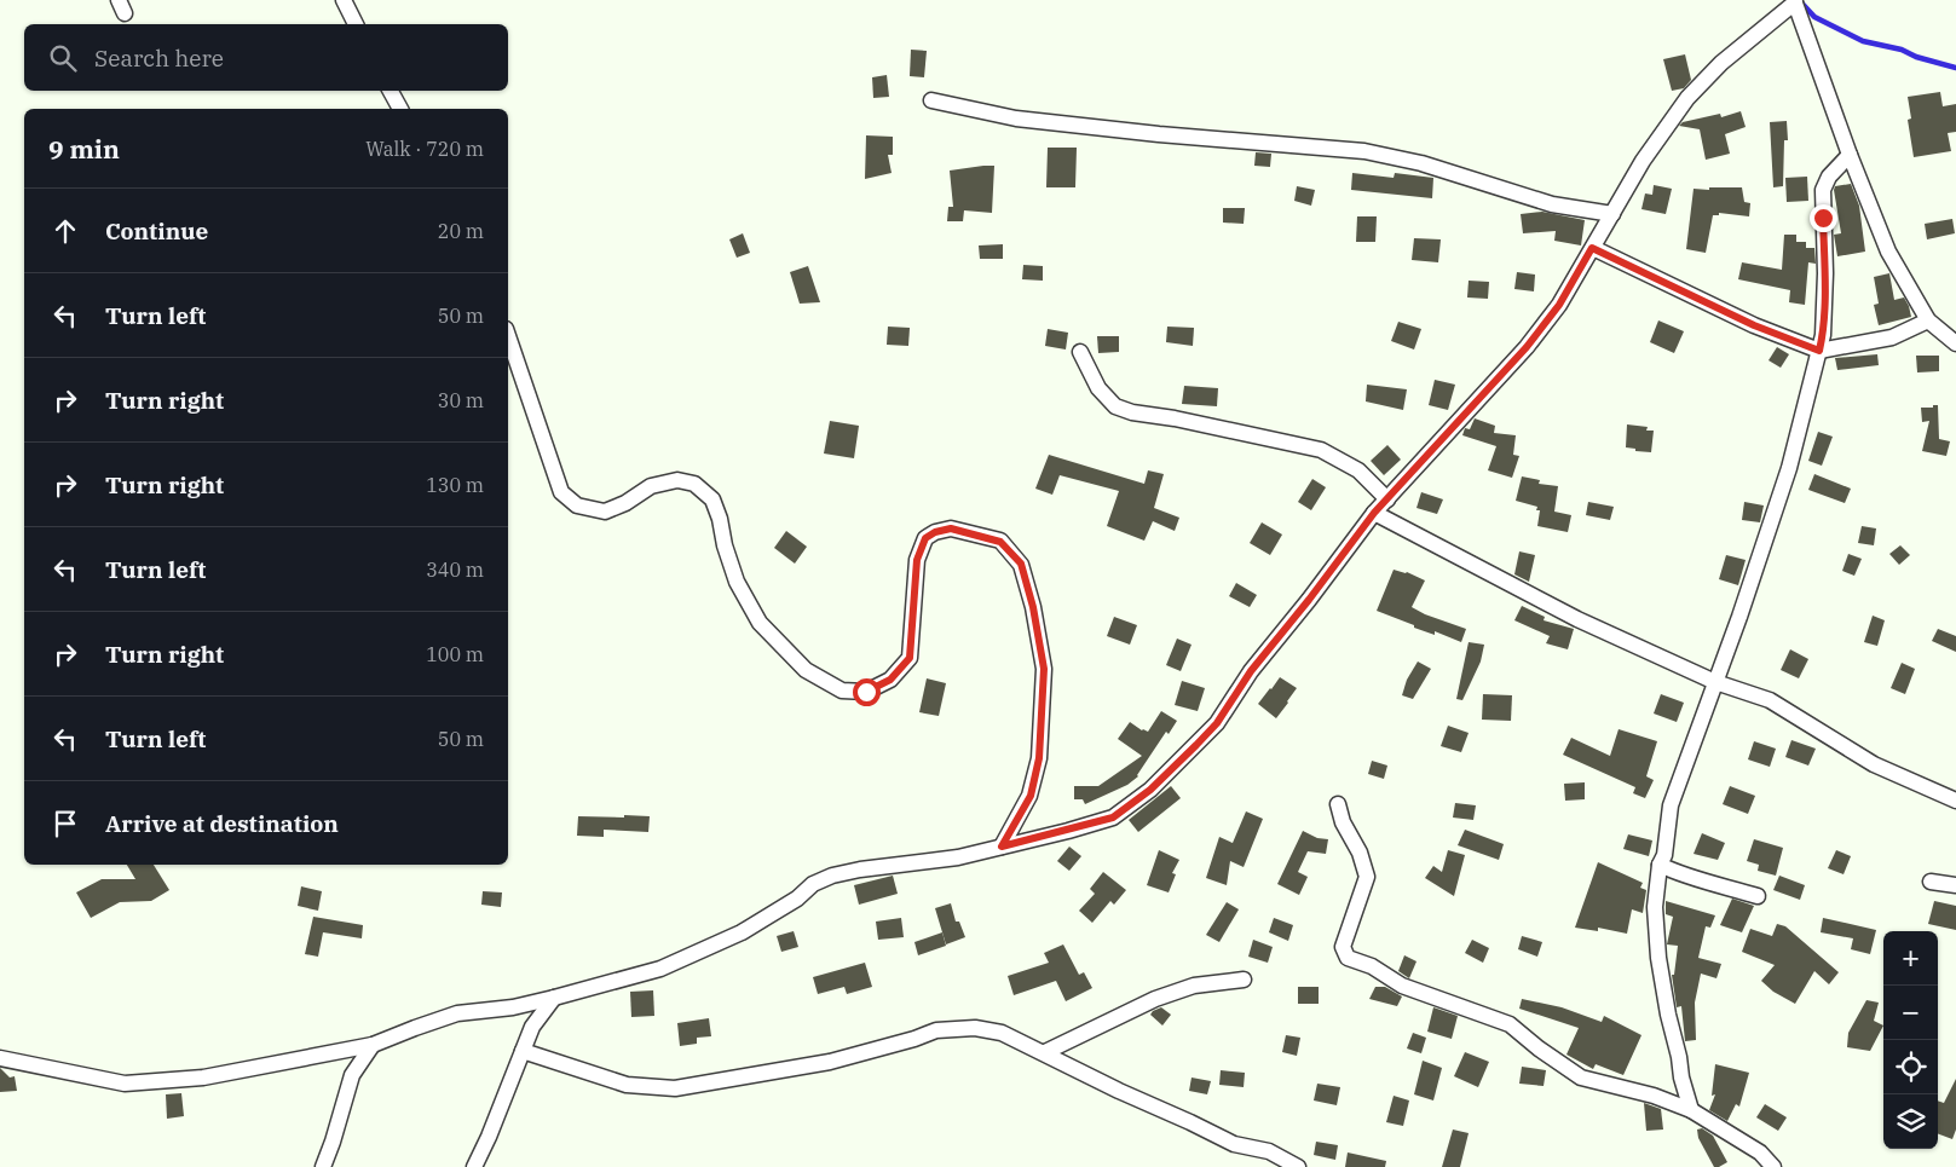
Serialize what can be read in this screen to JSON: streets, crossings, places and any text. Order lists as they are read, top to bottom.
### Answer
{
  "page": {
    "search": "Search here",
    "heading": ["9 min", "Walk · 720 m"],
    "list": [
      ["Continue", "20 m"],
      ["Turn left", "50 m"],
      ["Turn right", "30 m"],
      ["Turn right", "130 m"],
      ["Turn left", "340 m"],
      ["Turn right", "100 m"],
      ["Turn left", "50 m"],
      "Arrive at destination"
    ],
    "map_buttons": ["+", "−"]
  }
}
